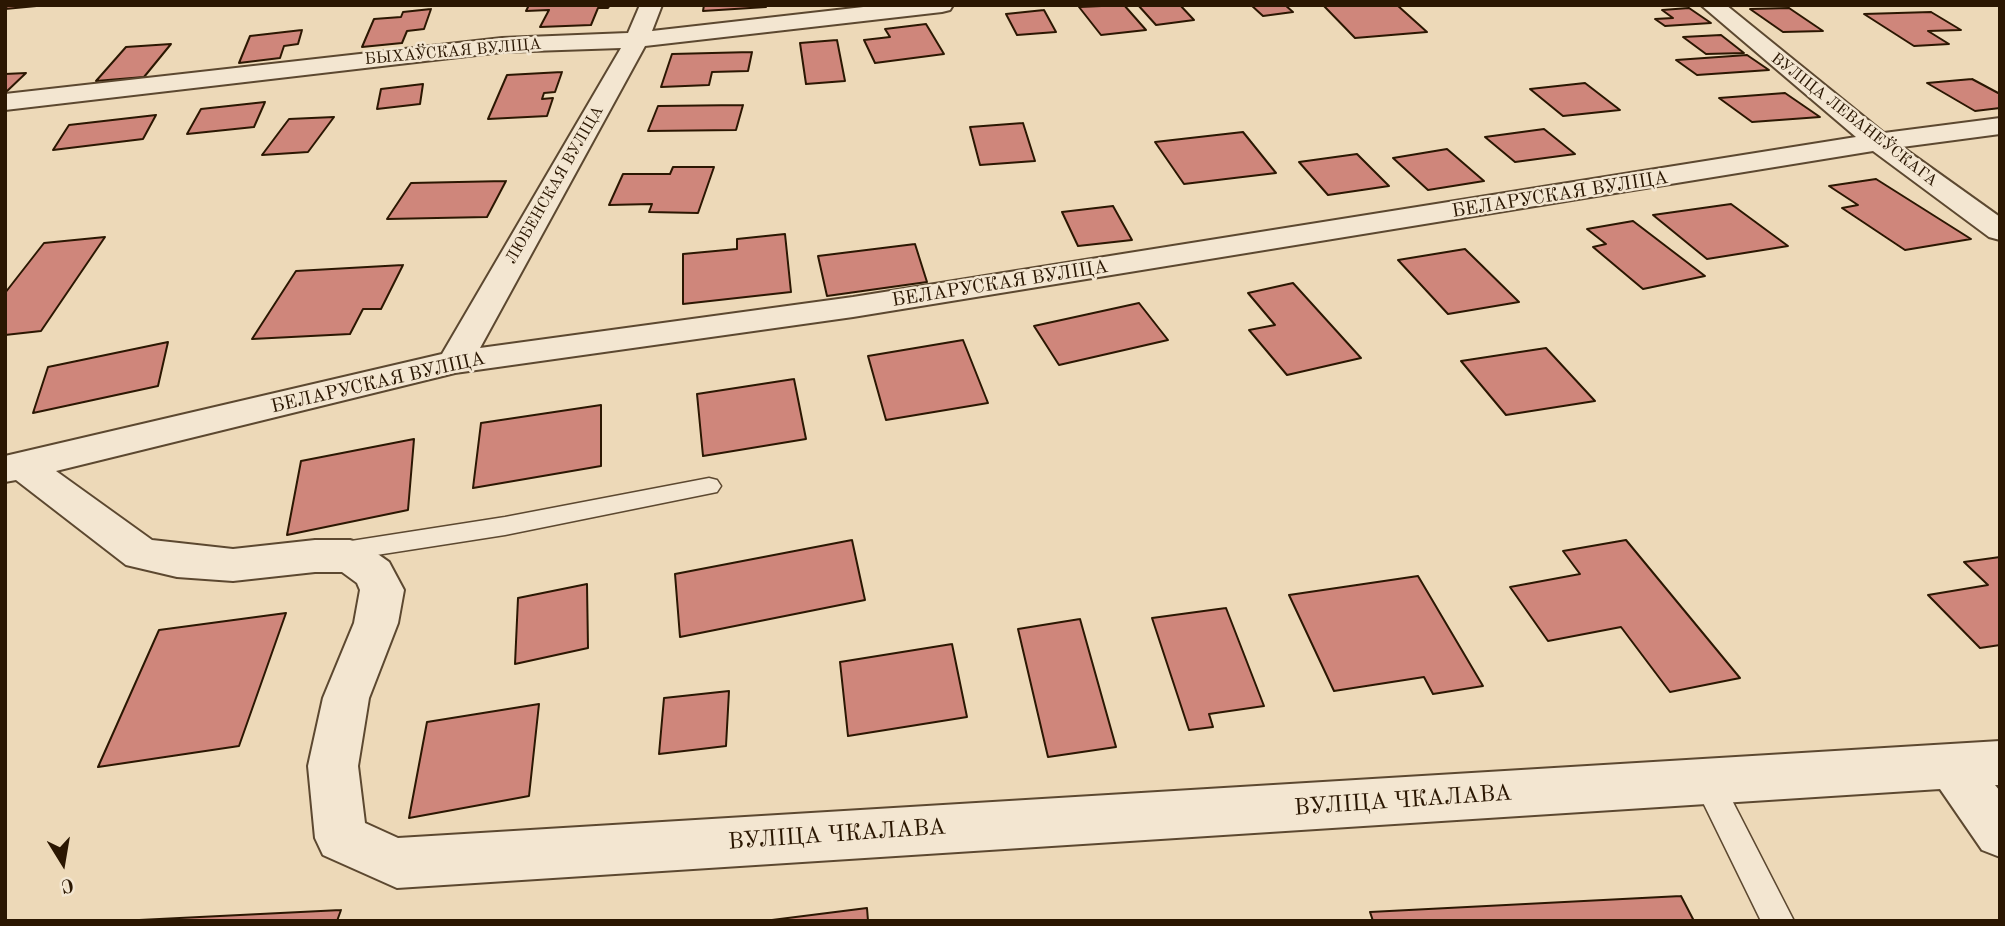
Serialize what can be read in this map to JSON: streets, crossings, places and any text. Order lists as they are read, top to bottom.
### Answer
{
  "streets": {
    "street": [
      "БЫХАЎСКАЯ ВУЛІЦА",
      "ВУЛІЦА ЛЕВАНЕЎСКАГА",
      "ЛЮБЕНСКАЯ ВУЛІЦА",
      "БЕЛАРУСКАЯ ВУЛІЦА",
      "ВУЛІЦА ЧКАЛАВА"
    ]
  },
  "crossings": [
    ["БЫХАЎСКАЯ ВУЛІЦА", "ЛЮБЕНСКАЯ ВУЛІЦА"],
    ["ВУЛІЦА ЛЕВАНЕЎСКАГА", "БЕЛАРУСКАЯ ВУЛІЦА"],
    ["ЛЮБЕНСКАЯ ВУЛІЦА", "БЕЛАРУСКАЯ ВУЛІЦА"],
    ["БЕЛАРУСКАЯ ВУЛІЦА", "ВУЛІЦА ЧКАЛАВА"]
  ],
  "north": "bottom"
}
